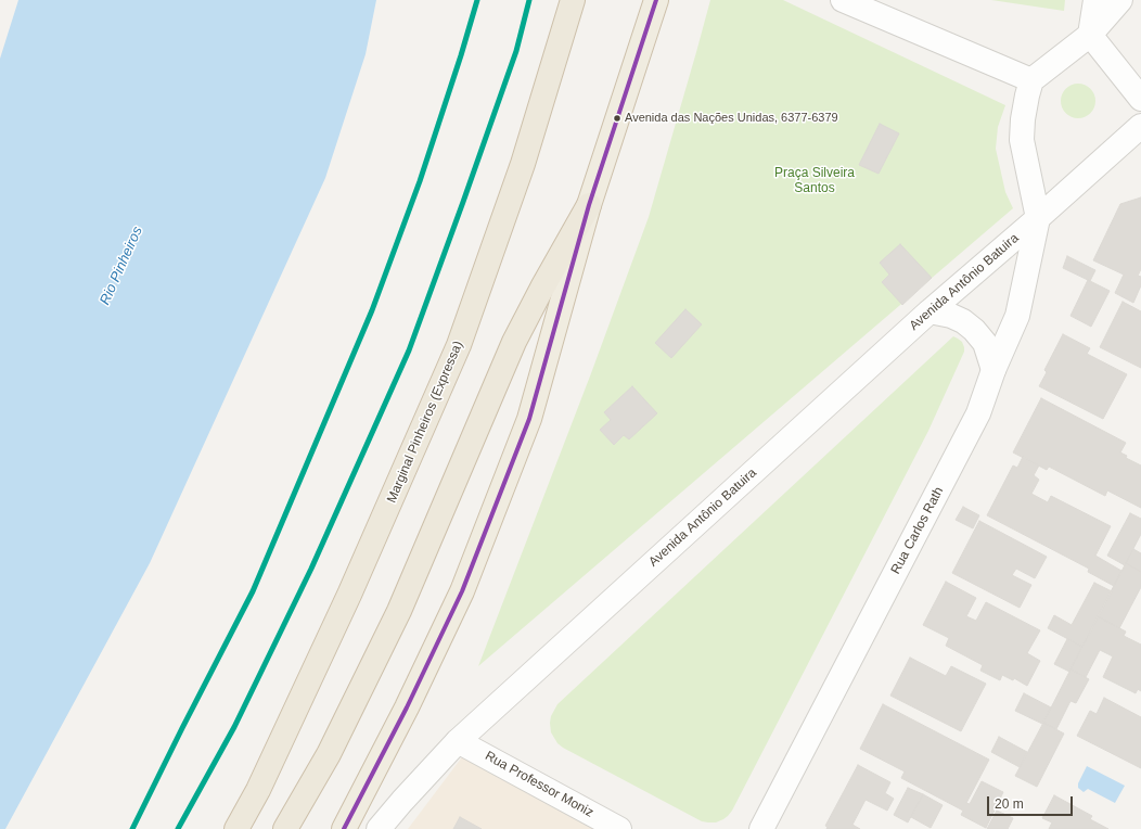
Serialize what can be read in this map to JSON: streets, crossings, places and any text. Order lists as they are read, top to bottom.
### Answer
{
  "streets": {
    "highway": ["Marginal Pinheiros (Expressa)"],
    "street": ["Avenida Antônio Batuira", "Rua Carlos Rath", "Rua Professor Moniz"]
  },
  "crossings": [
    ["Avenida Antônio Batuira", "Rua Carlos Rath"],
    ["Avenida Antônio Batuira", "Rua Professor Moniz"]
  ],
  "water": ["Rio Pinheiros"],
  "parks": ["Praça Silveira Santos"],
  "places": ["Avenida das Nações Unidas, 6377-6379"],
  "scale_bar": "20 m"
}
